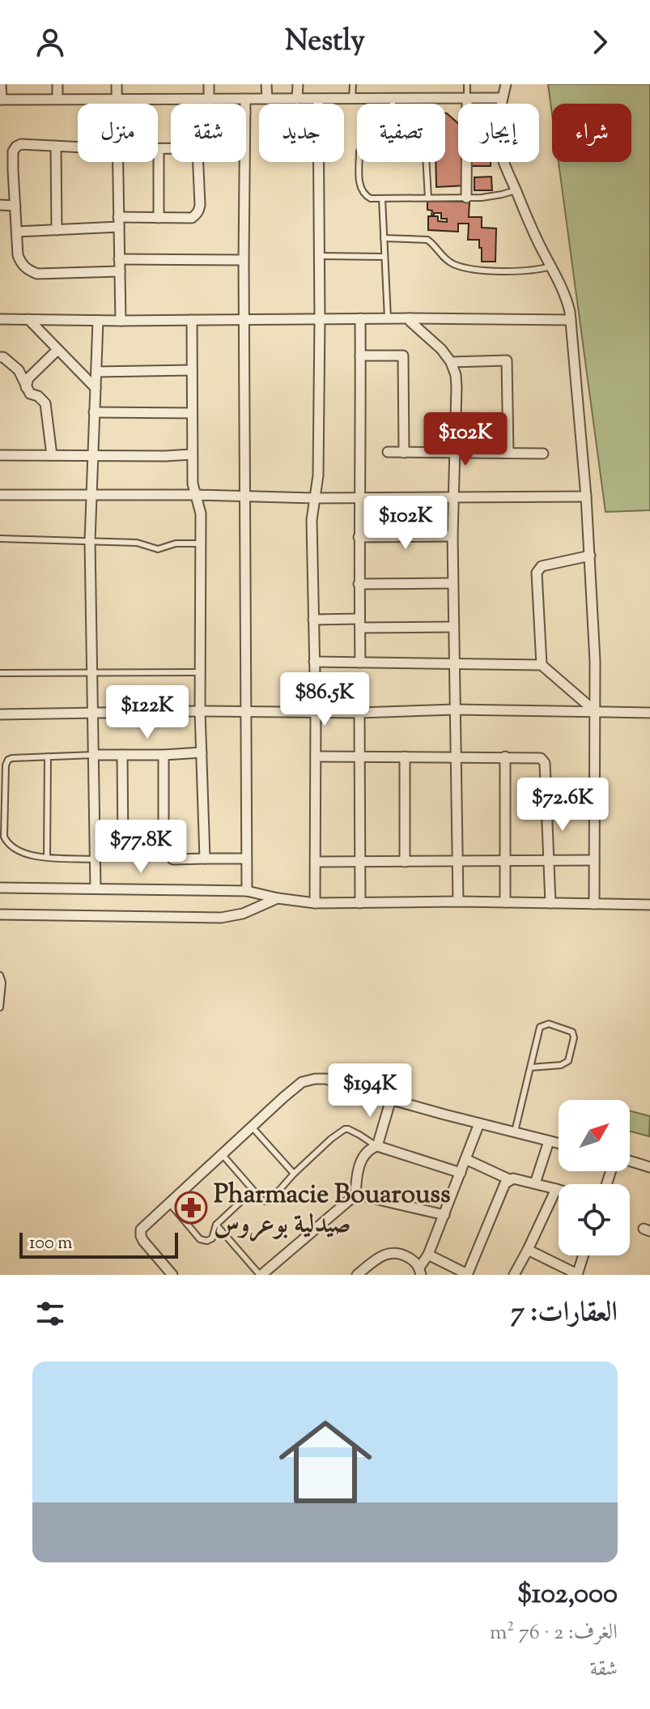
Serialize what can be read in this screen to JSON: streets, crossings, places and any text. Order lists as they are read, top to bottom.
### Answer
{
  "places": {
    "pharmacy": ["Pharmacie Bouarouss صيدلية بوعروس"]
  },
  "scale_bar": "100 m",
  "north": "top right",
  "page": {
    "header": "Nestly",
    "chip": [
      "شراء",
      "إيجار",
      "تصفية",
      "جديد",
      "شقة",
      "منزل"
    ],
    "price": [
      "$102K",
      "$102K",
      "$86.5K",
      "$122K",
      "$72.6K",
      "$77.8K",
      "$194K"
    ],
    "scale": "100 m",
    "heading": "العقارات: 7",
    "list": [
      {
        "name": "$102,000",
        "note": "الغرف: 2 · 76 m² · شقة"
      }
    ]
  }
}
